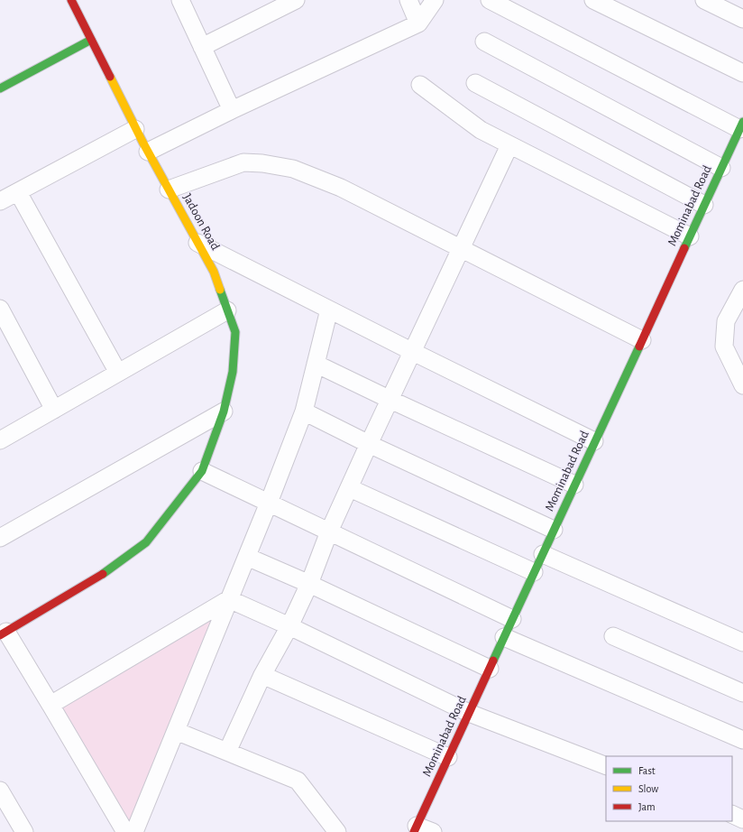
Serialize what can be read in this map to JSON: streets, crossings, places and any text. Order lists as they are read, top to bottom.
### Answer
{
  "streets": {
    "street": ["Mominabad Road", "Jadoon Road"]
  },
  "legend": ["Fast", "Slow", "Jam"]
}
